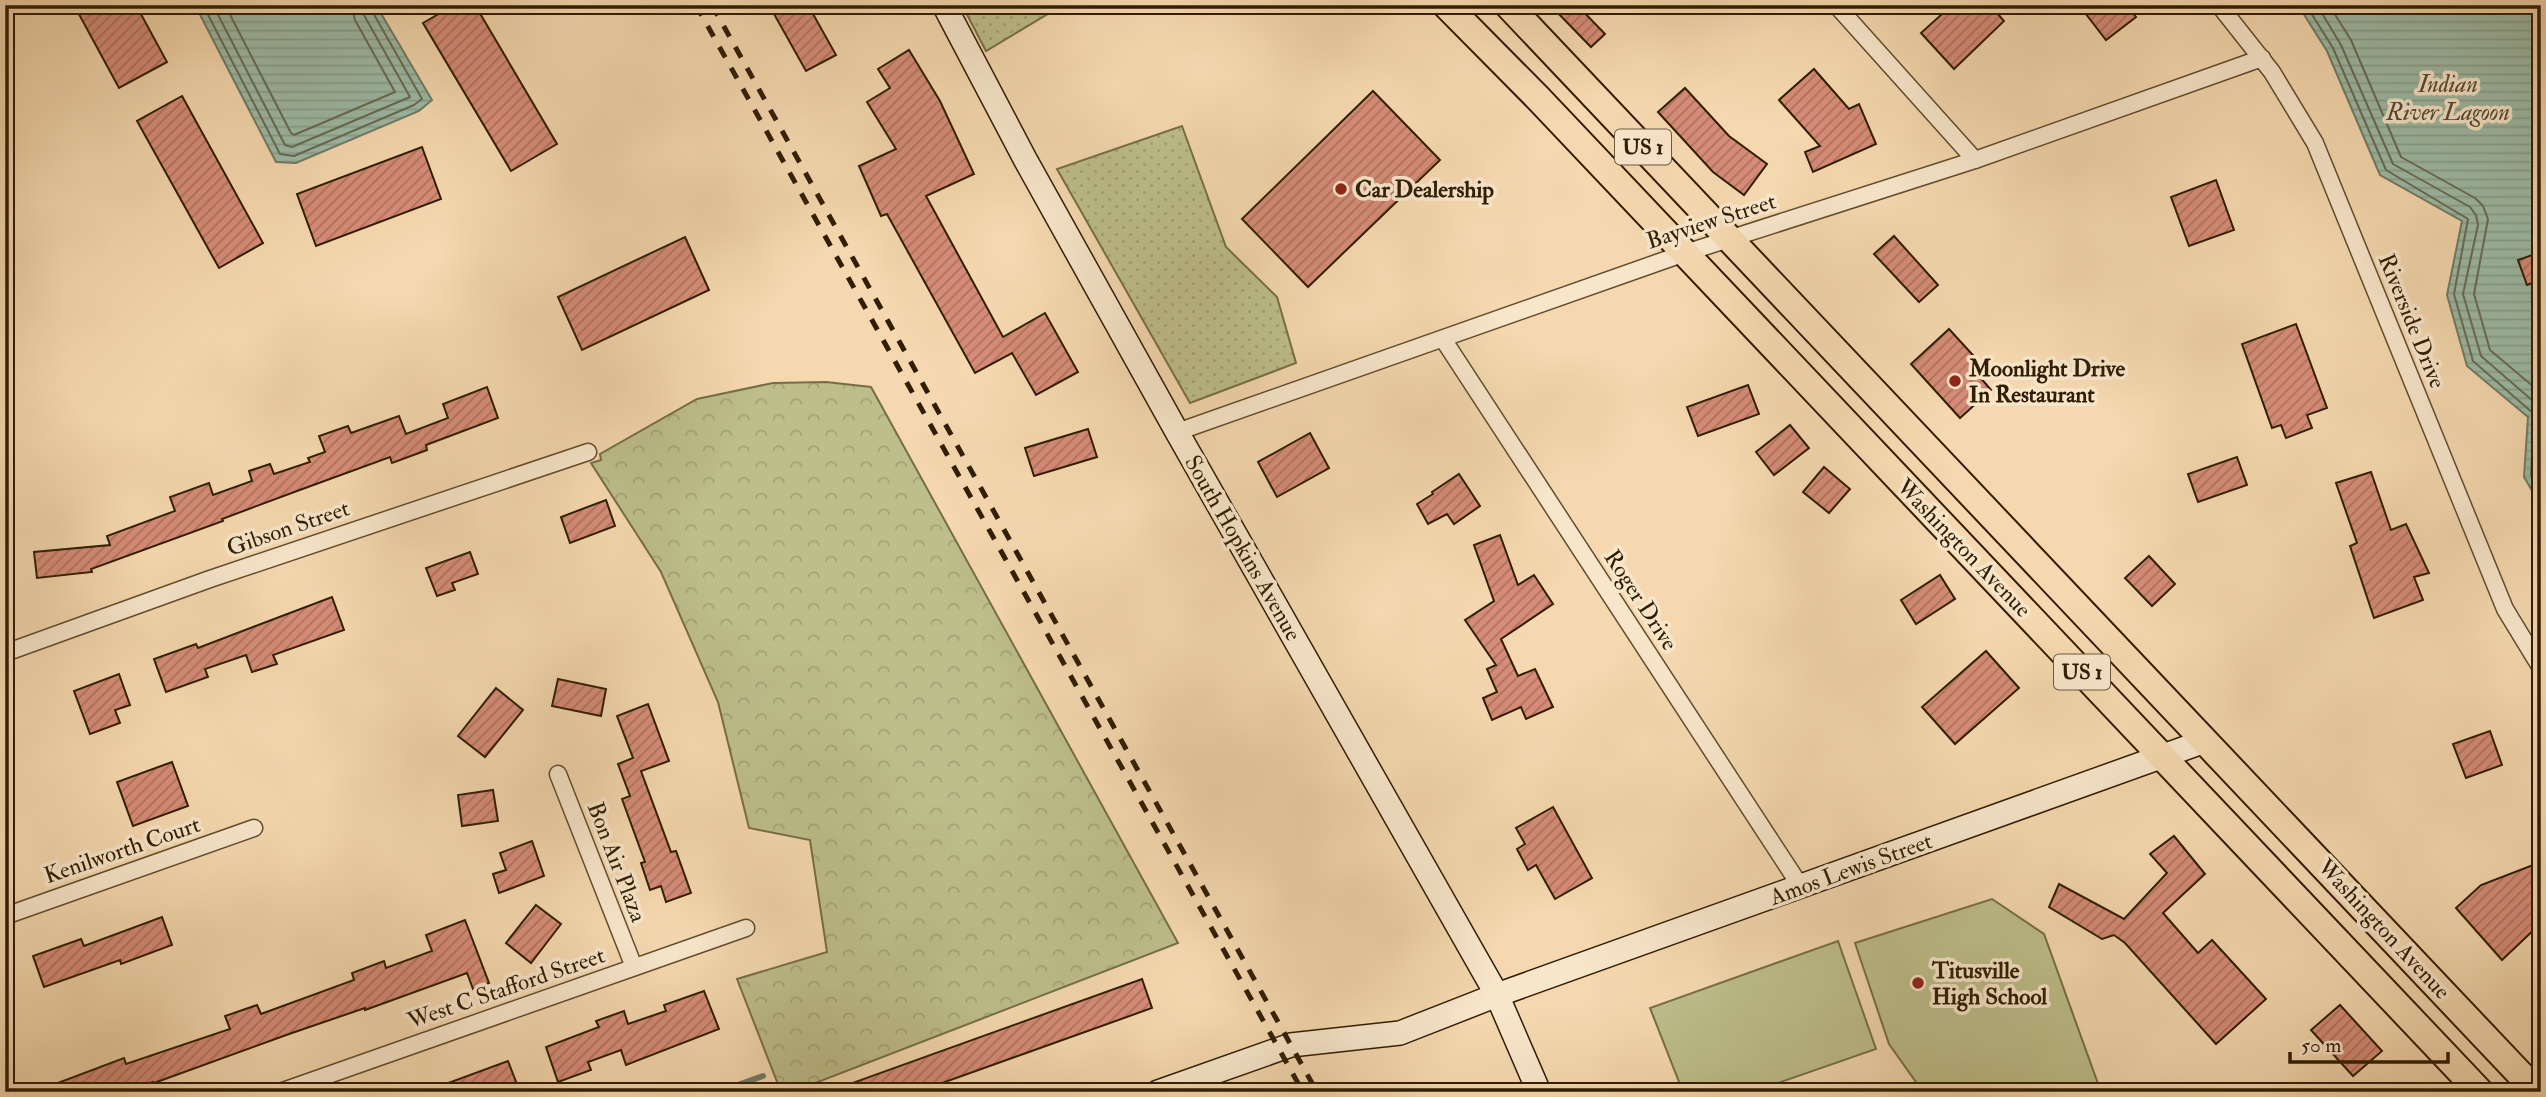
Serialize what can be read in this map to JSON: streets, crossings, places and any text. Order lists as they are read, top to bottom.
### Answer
{
  "streets": {
    "main road": ["US 1", "Washington Avenue"],
    "street": [
      "Bayview Street",
      "Riverside Drive",
      "Gibson Street",
      "South Hopkins Avenue",
      "Roger Drive",
      "Kenilworth Court",
      "Bon Air Plaza",
      "Amos Lewis Street",
      "West C Stafford Street"
    ]
  },
  "crossings": [
    ["Bayview Street", "Riverside Drive"],
    ["Bayview Street", "South Hopkins Avenue"],
    ["Bayview Street", "Washington Avenue"],
    ["Bayview Street", "Roger Drive"],
    ["South Hopkins Avenue", "Amos Lewis Street"],
    ["Washington Avenue", "Amos Lewis Street"],
    ["Roger Drive", "Amos Lewis Street"],
    ["Bon Air Plaza", "West C Stafford Street"]
  ],
  "water": ["Indian River Lagoon"],
  "places": ["Car Dealership", "Moonlight Drive In Restaurant", "Titusville High School"],
  "scale_bar": "50 m"
}
